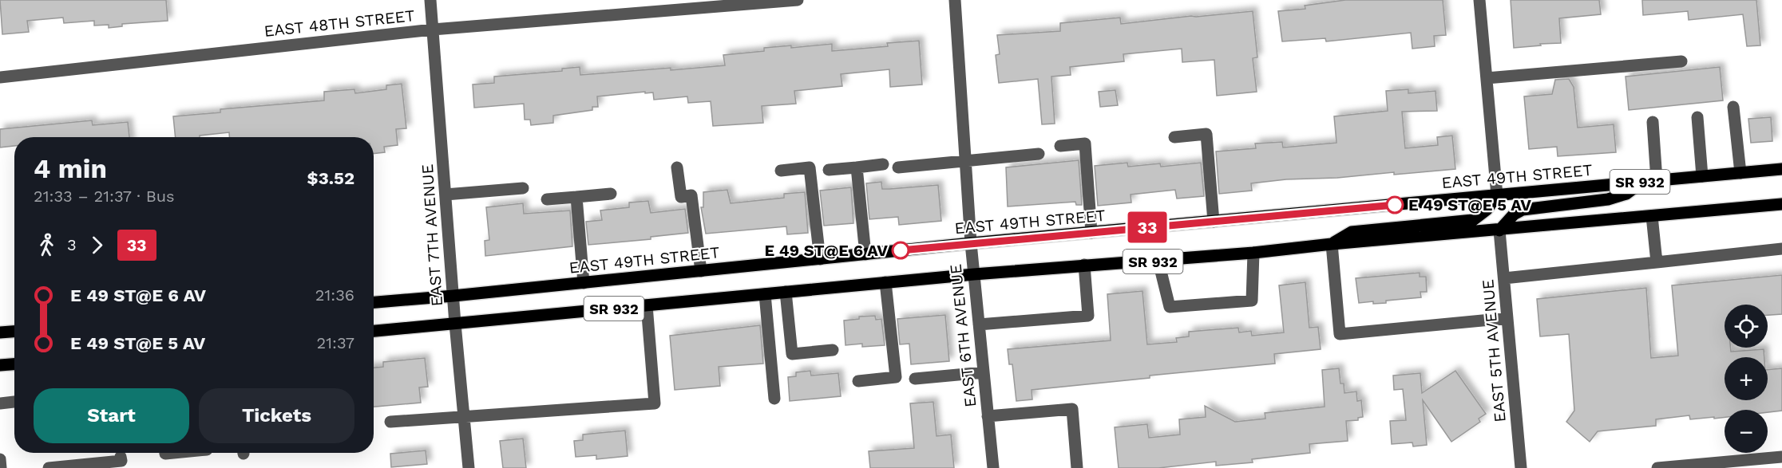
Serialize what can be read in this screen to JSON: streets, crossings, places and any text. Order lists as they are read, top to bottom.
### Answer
{
  "streets": {
    "main road": ["EAST 49TH STREET", "SR 932"],
    "street": [
      "EAST 48TH STREET",
      "EAST 7TH AVENUE",
      "EAST 6TH AVENUE",
      "EAST 5TH AVENUE"
    ]
  },
  "crossings": [
    ["EAST 48TH STREET", "EAST 7TH AVENUE"],
    ["EAST 49TH STREET", "EAST 7TH AVENUE"],
    ["EAST 49TH STREET", "EAST 6TH AVENUE"],
    ["SR 932", "EAST 7TH AVENUE"],
    ["SR 932", "EAST 6TH AVENUE"],
    ["SR 932", "EAST 5TH AVENUE"]
  ],
  "places": ["E 49 ST@E 5 AV", "E 49 ST@E 6 AV"],
  "lines": ["bus line 33"],
  "page": {
    "on_map": "33",
    "heading": ["4 min", "21:33 – 21:37 · Bus", "$3.52"],
    "legs": ["3", "33"],
    "list": [
      {
        "name": "E 49 ST@E 6 AV",
        "value": "21:36"
      },
      {
        "name": "E 49 ST@E 5 AV",
        "value": "21:37"
      }
    ],
    "map_buttons": ["+", "−"],
    "buttons": ["Start", "Tickets"]
  }
}
